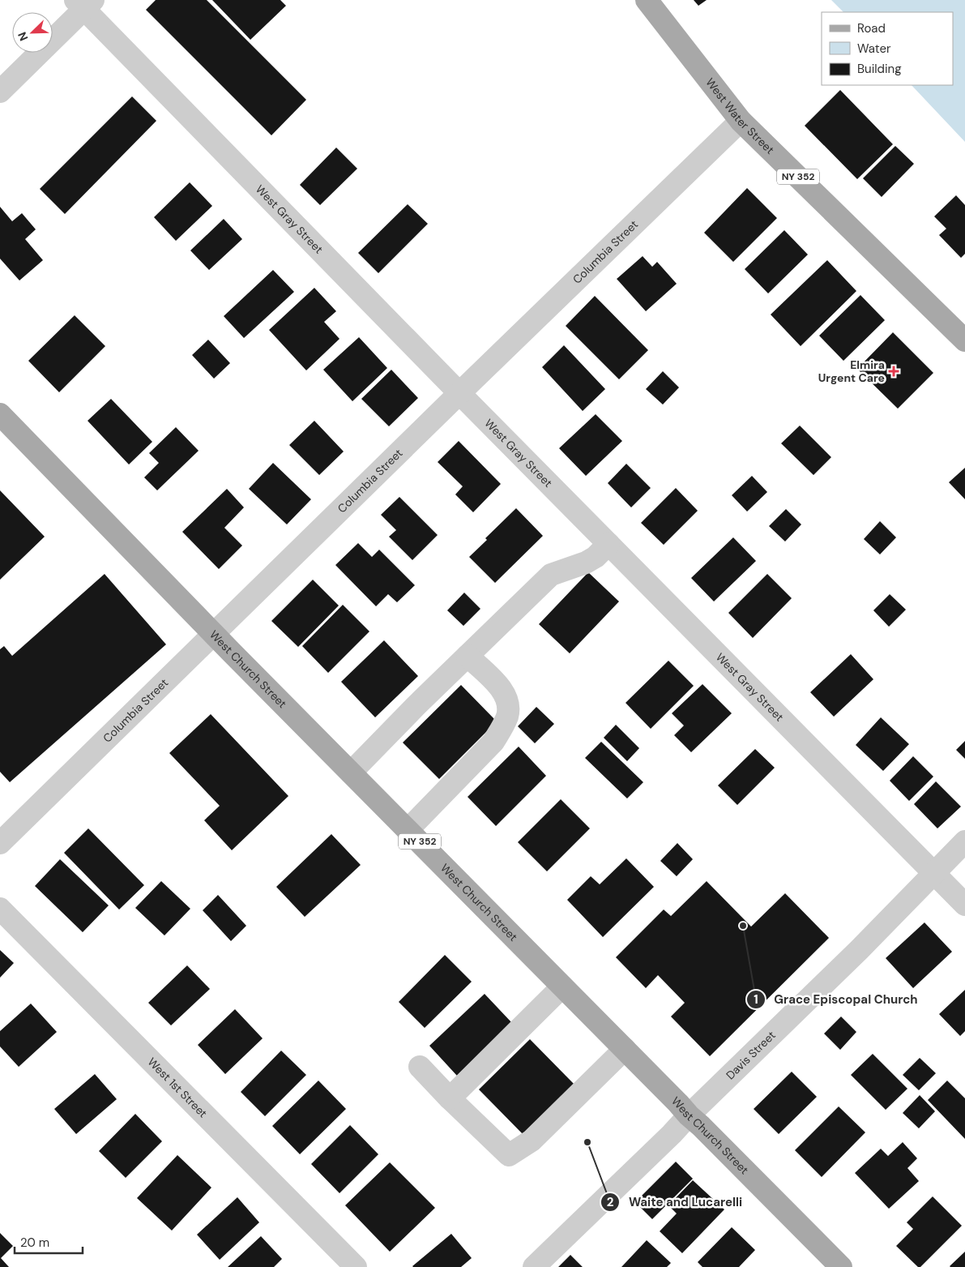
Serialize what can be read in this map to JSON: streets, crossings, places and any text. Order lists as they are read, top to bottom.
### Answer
{
  "streets": {
    "main road": ["West Water Street", "NY 352", "West Church Street"],
    "street": [
      "West Gray Street",
      "Columbia Street",
      "Davis Street",
      "West 1st Street"
    ]
  },
  "crossings": [
    ["West Water Street", "Columbia Street"],
    ["West Gray Street", "Columbia Street"],
    ["West Gray Street", "Davis Street"],
    ["Columbia Street", "West Church Street"],
    ["West Church Street", "Davis Street"]
  ],
  "places": {
    "health": ["Elmira Urgent Care"],
    "other": ["Grace Episcopal Church", "Waite and Lucarelli"]
  },
  "legend": ["Road", "Water", "Building"],
  "scale_bar": "20 m",
  "north": "bottom left"
}
